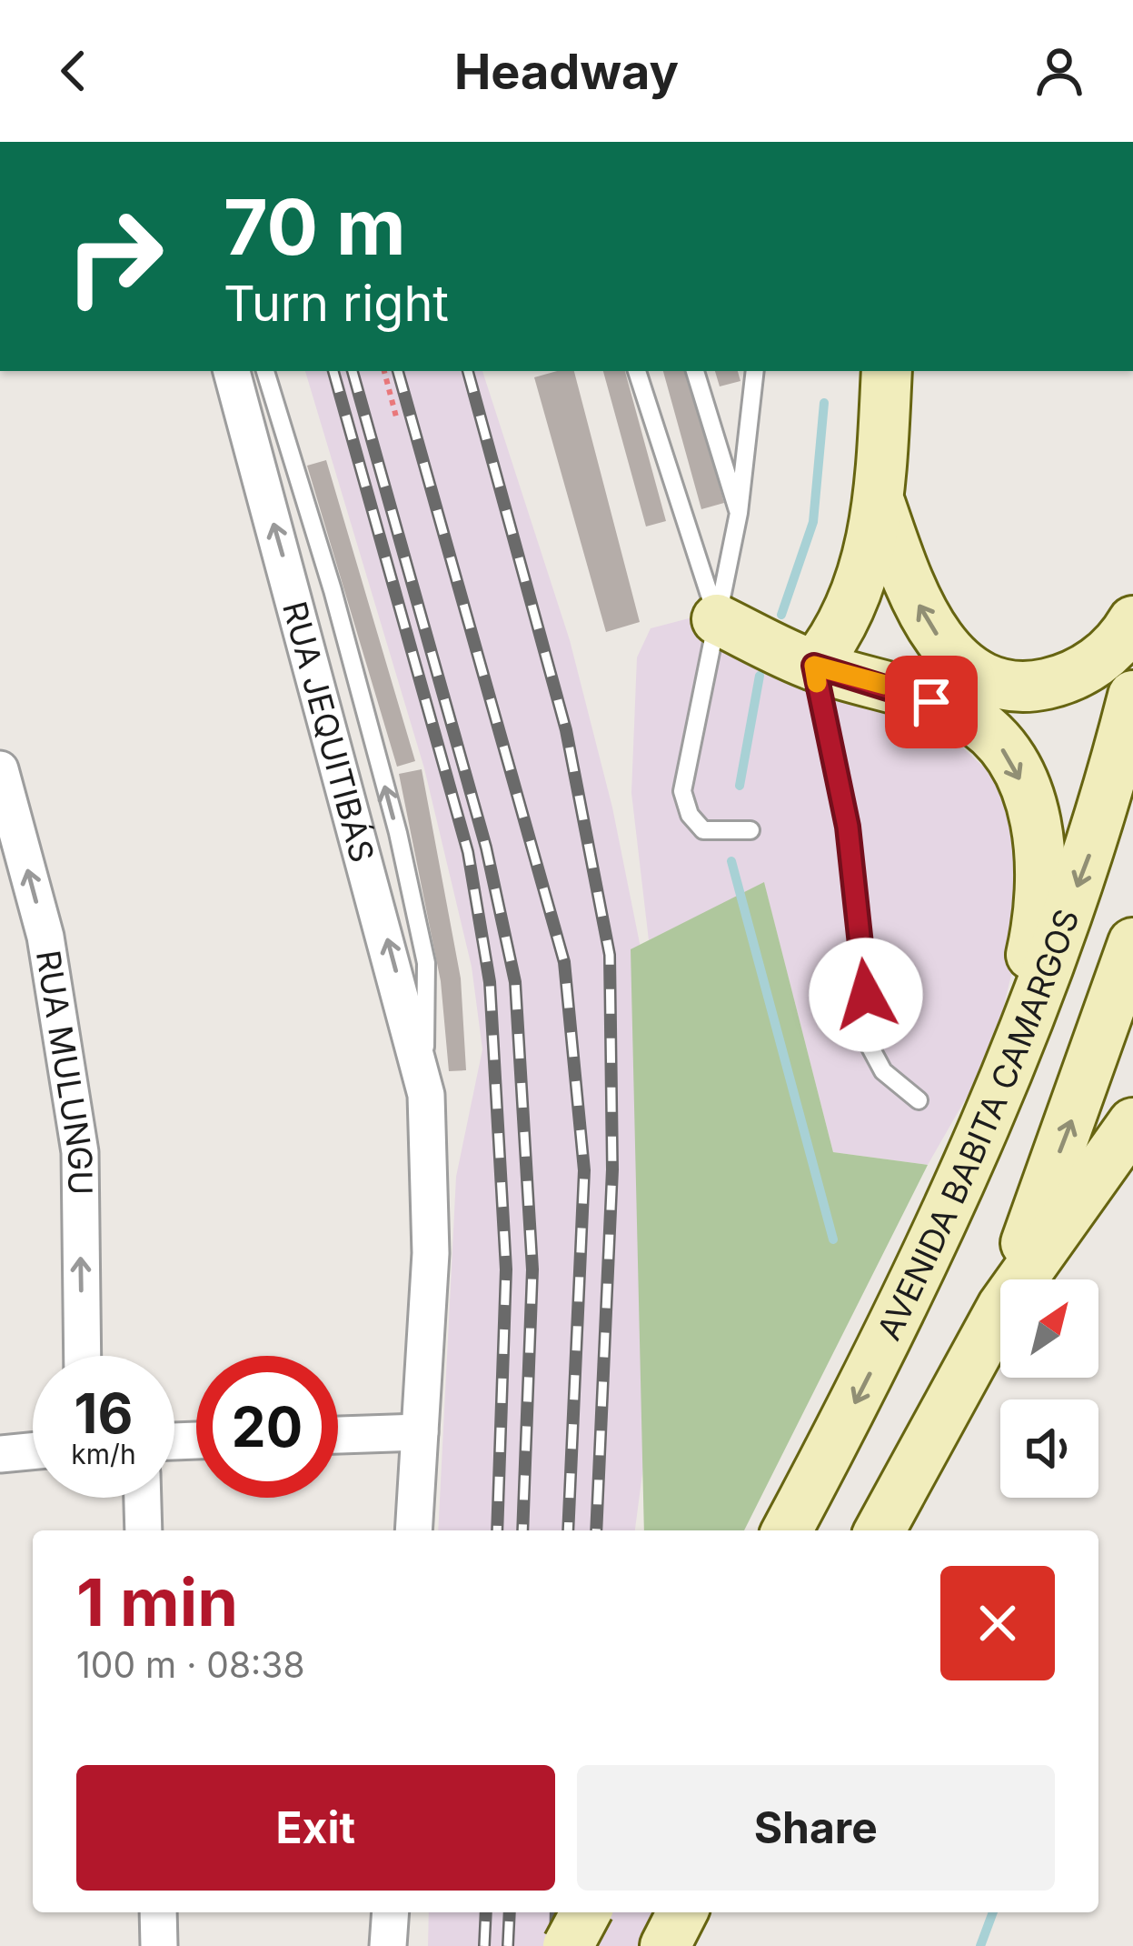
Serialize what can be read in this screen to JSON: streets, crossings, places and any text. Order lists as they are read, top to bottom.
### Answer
{
  "streets": {
    "main road": ["AVENIDA BABITA CAMARGOS"],
    "street": ["RUA JEQUITIBÁS", "RUA MULUNGU"]
  },
  "one_way": ["RUA JEQUITIBÁS", "RUA MULUNGU"],
  "north": "top right",
  "page": {
    "header": "Headway",
    "turn": ["70 m", "Turn right"],
    "speed": "16 km/h",
    "limit": "20",
    "heading": ["1 min", "100 m · 08:38"],
    "buttons": ["Exit", "Share"]
  }
}
